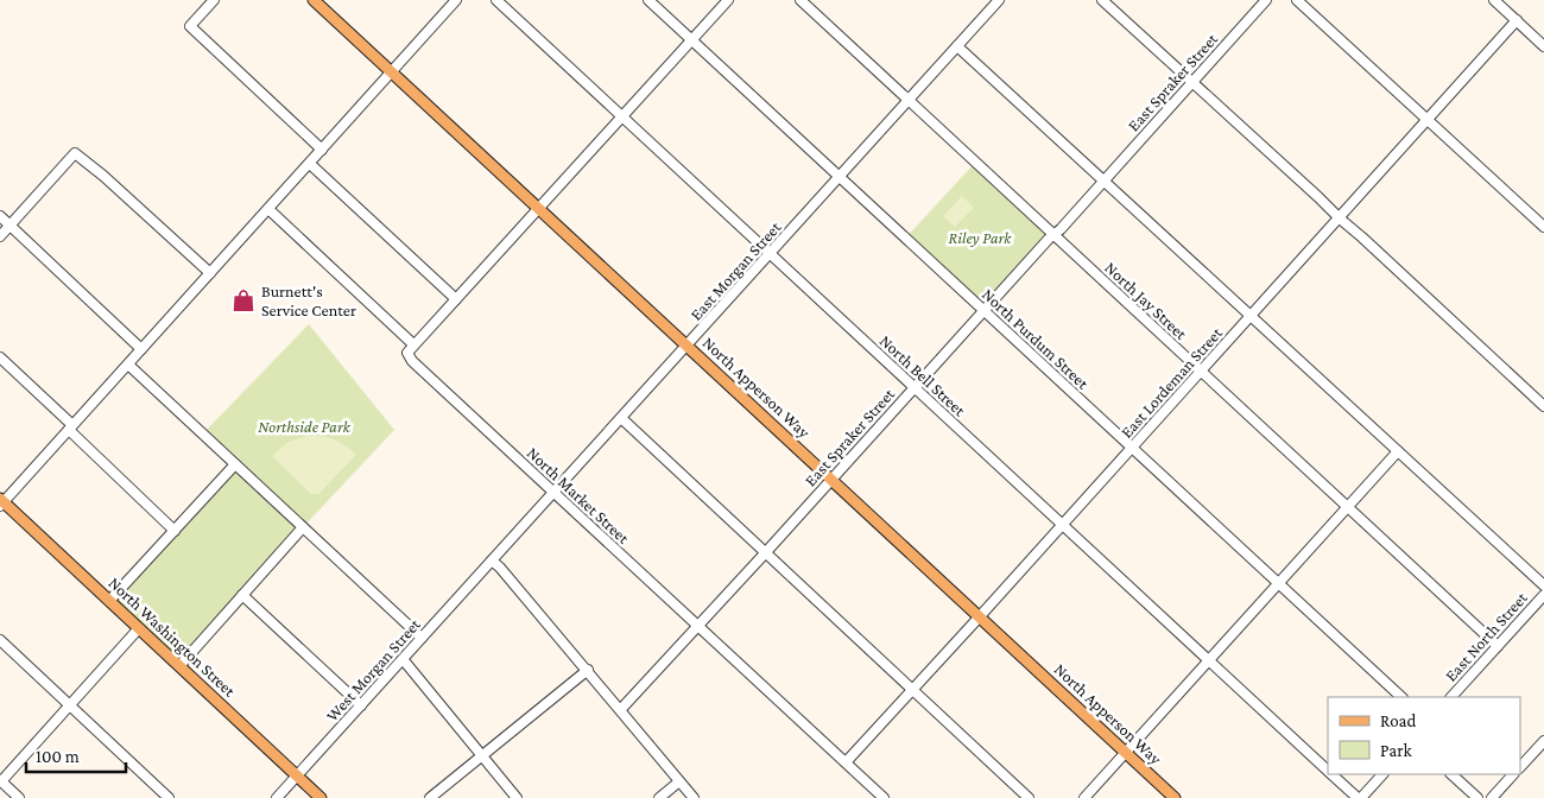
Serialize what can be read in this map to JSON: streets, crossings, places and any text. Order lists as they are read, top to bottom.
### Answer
{
  "streets": {
    "main road": ["North Apperson Way", "North Washington Street"],
    "street": [
      "East Spraker Street",
      "East Morgan Street",
      "North Jay Street",
      "North Purdum Street",
      "North Bell Street",
      "East Lordeman Street",
      "North Market Street",
      "East North Street",
      "West Morgan Street"
    ]
  },
  "crossings": [
    ["East Spraker Street", "North Jay Street"],
    ["East Spraker Street", "North Purdum Street"],
    ["East Spraker Street", "North Bell Street"],
    ["East Spraker Street", "North Apperson Way"],
    ["East Spraker Street", "North Market Street"],
    ["East Morgan Street", "North Jay Street"],
    ["East Morgan Street", "North Purdum Street"],
    ["East Morgan Street", "North Bell Street"],
    ["East Morgan Street", "North Apperson Way"],
    ["East Morgan Street", "North Market Street"],
    ["East Morgan Street", "West Morgan Street"],
    ["North Jay Street", "East Lordeman Street"],
    ["North Jay Street", "East North Street"],
    ["North Purdum Street", "East Lordeman Street"],
    ["North Bell Street", "East Lordeman Street"],
    ["East Lordeman Street", "North Apperson Way"],
    ["East Lordeman Street", "North Market Street"],
    ["North Washington Street", "West Morgan Street"]
  ],
  "parks": ["Riley Park", "Northside Park"],
  "places": {
    "shop": ["Burnett's Service Center"]
  },
  "legend": ["Road", "Park"],
  "scale_bar": "100 m"
}
